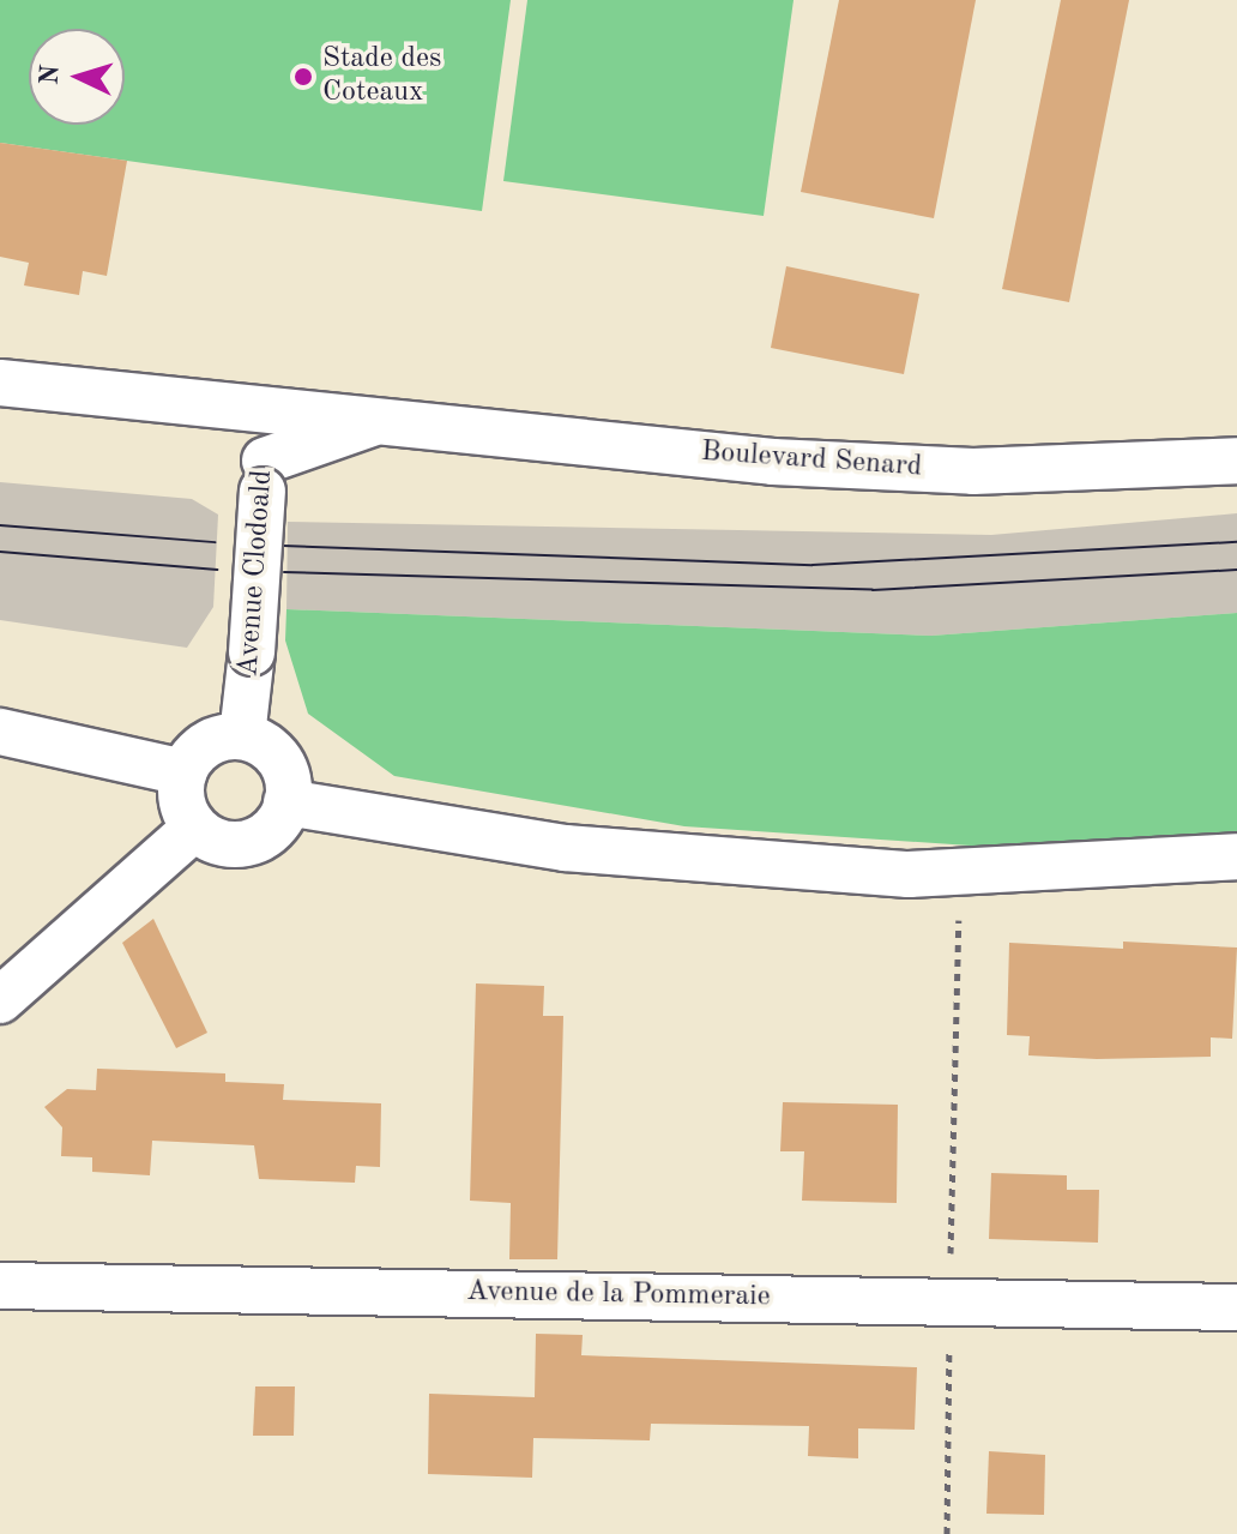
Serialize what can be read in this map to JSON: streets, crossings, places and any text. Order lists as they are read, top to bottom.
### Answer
{
  "streets": {
    "street": ["Boulevard Senard", "Avenue Clodoald", "Avenue de la Pommeraie"]
  },
  "crossings": [
    ["Boulevard Senard", "Avenue Clodoald"]
  ],
  "places": ["Stade des Coteaux"],
  "north": "left"
}
